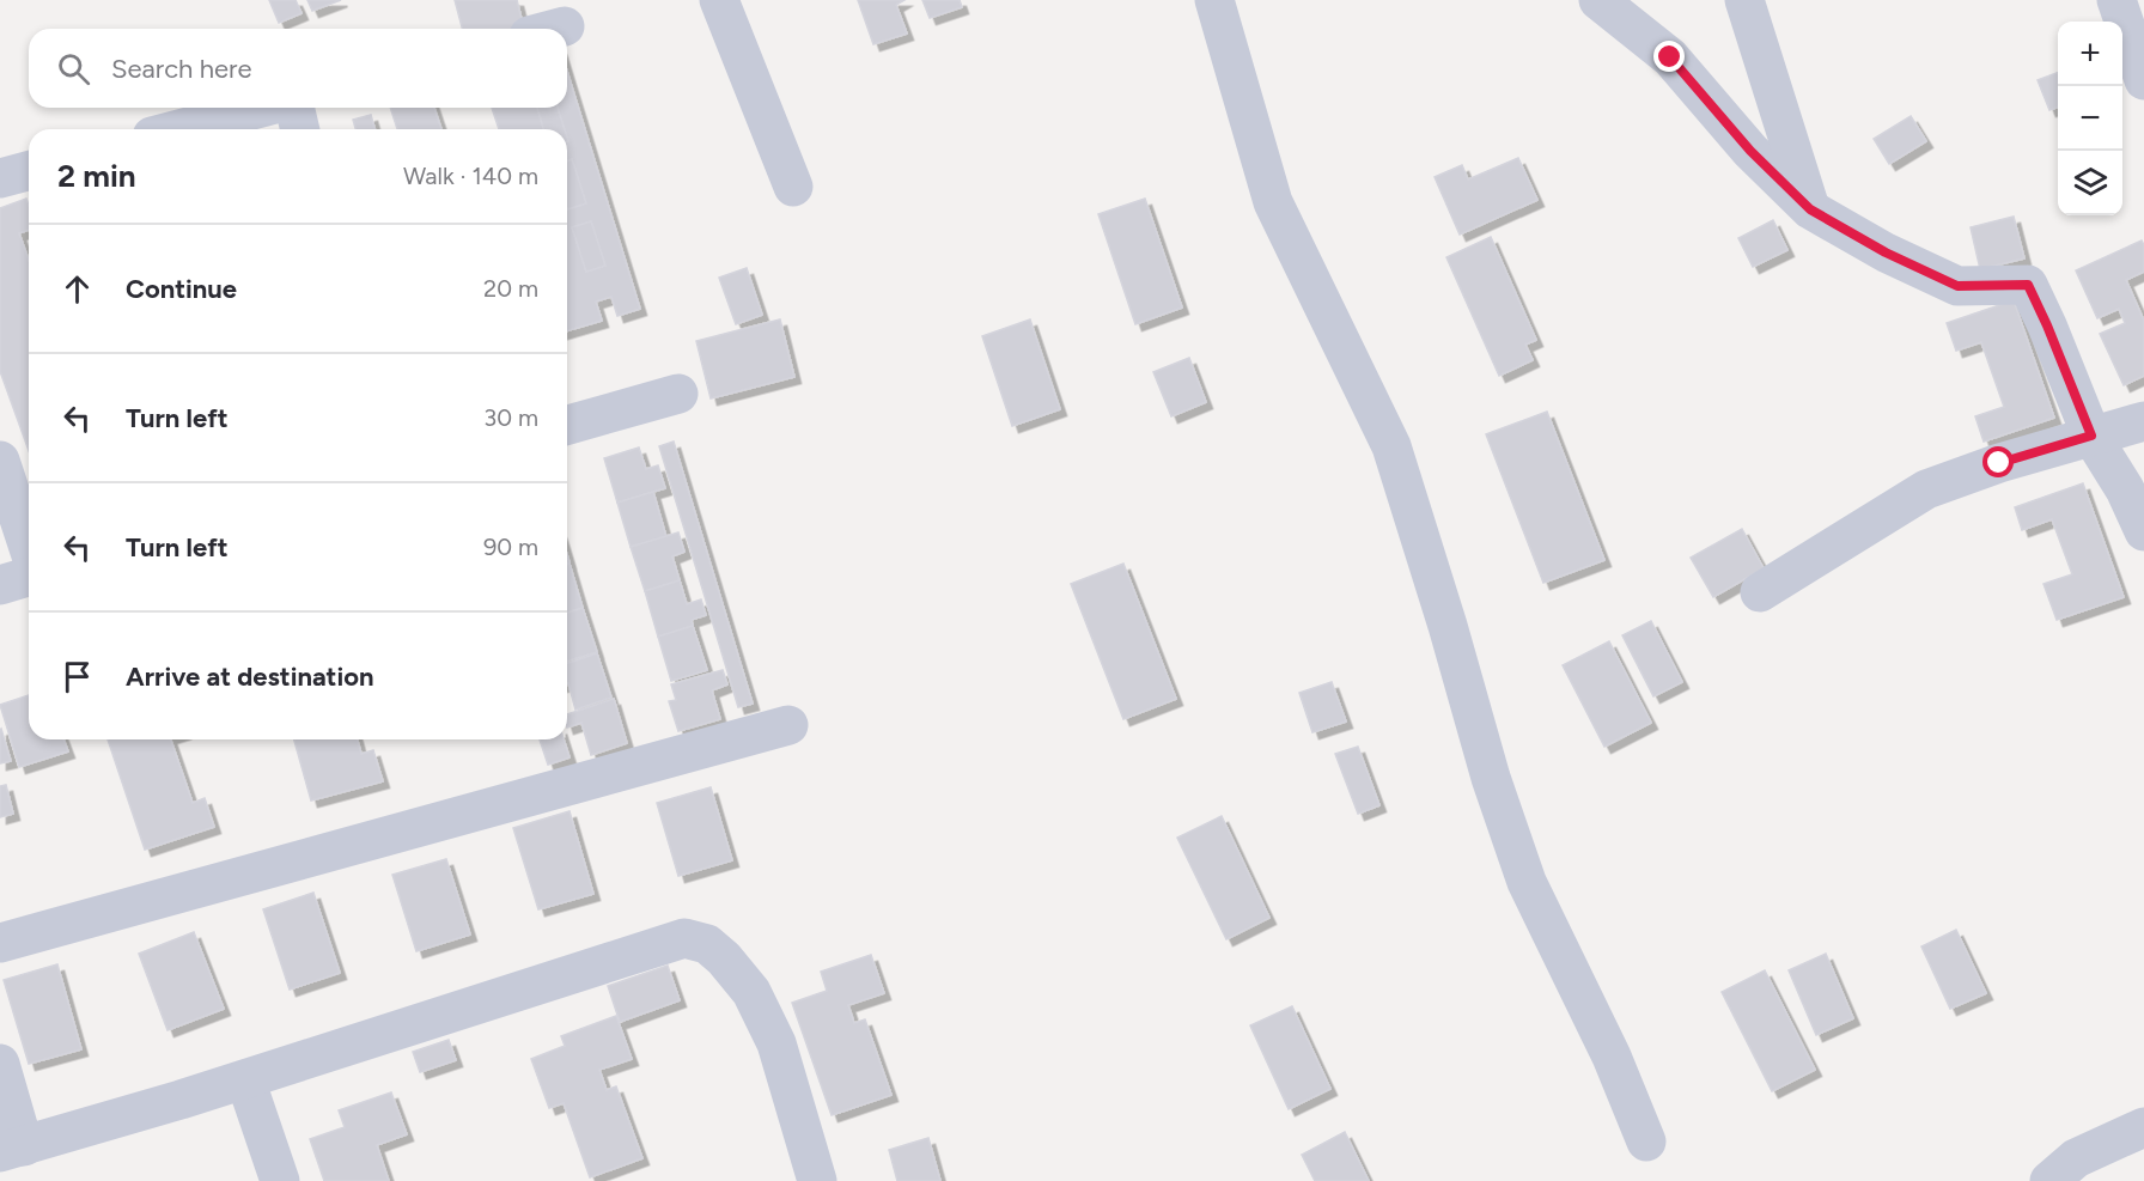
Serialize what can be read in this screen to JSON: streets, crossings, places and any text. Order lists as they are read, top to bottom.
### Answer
{
  "page": {
    "map_buttons": ["+", "−"],
    "search": "Search here",
    "heading": ["2 min", "Walk · 140 m"],
    "list": [
      ["Continue", "20 m"],
      ["Turn left", "30 m"],
      ["Turn left", "90 m"],
      "Arrive at destination"
    ]
  }
}
